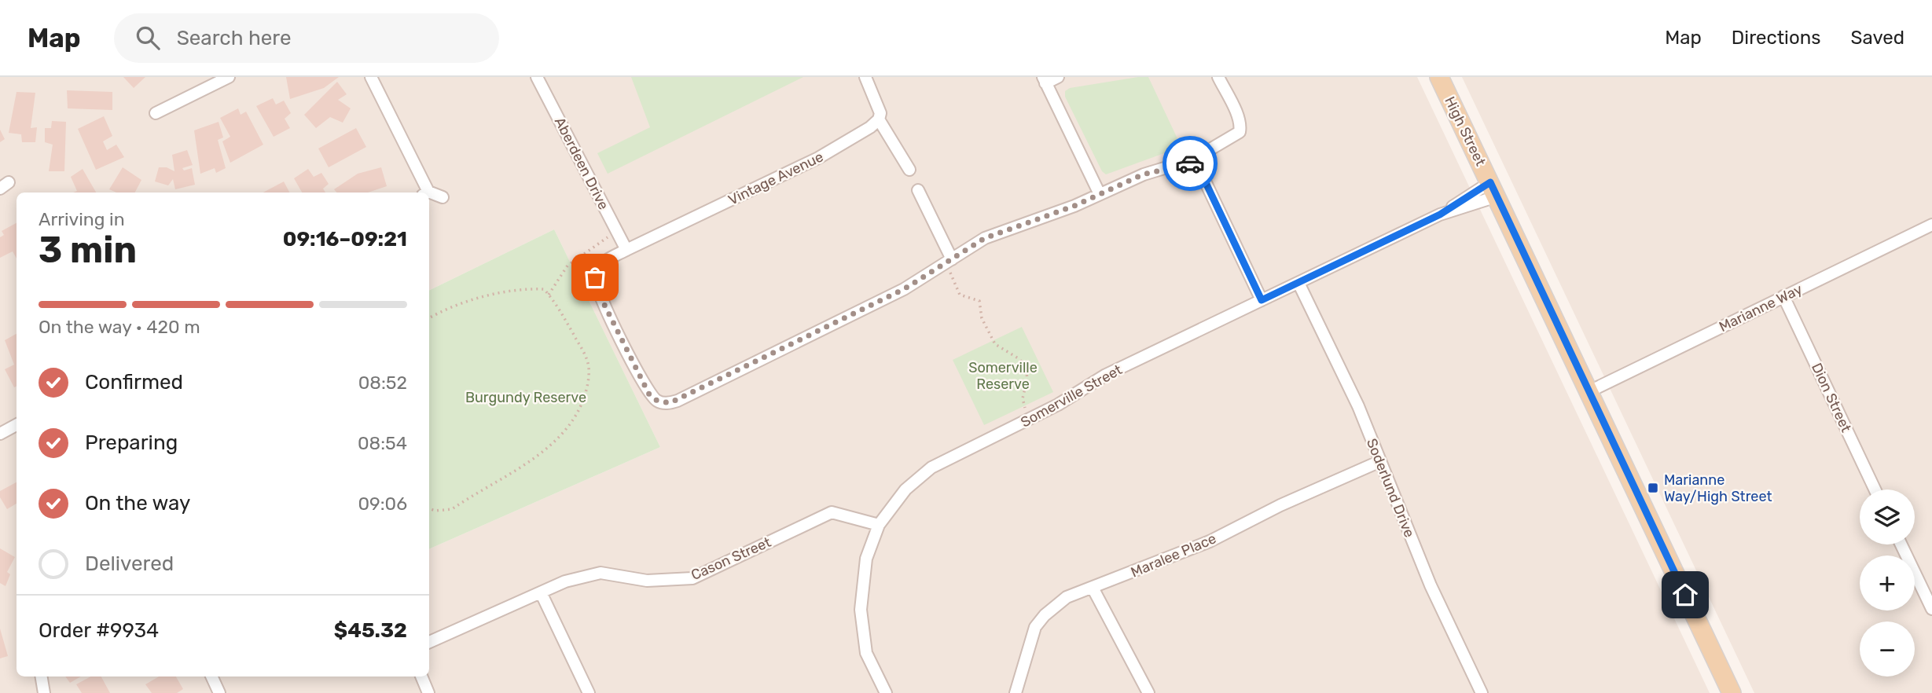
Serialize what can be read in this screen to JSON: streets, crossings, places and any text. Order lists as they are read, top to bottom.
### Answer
{
  "streets": {
    "main road": ["High Street"],
    "street": [
      "Aberdeen Drive",
      "Vintage Avenue",
      "Marianne Way",
      "Somerville Street",
      "Dion Street",
      "Soderlund Drive",
      "Maralee Place",
      "Cason Street"
    ]
  },
  "crossings": [
    ["High Street", "Marianne Way"],
    ["High Street", "Somerville Street"],
    ["Aberdeen Drive", "Vintage Avenue"],
    ["Marianne Way", "Dion Street"],
    ["Somerville Street", "Soderlund Drive"],
    ["Somerville Street", "Cason Street"],
    ["Soderlund Drive", "Maralee Place"]
  ],
  "parks": ["Somerville Reserve", "Burgundy Reserve"],
  "places": {
    "transit": ["Marianne Way/High Street"]
  },
  "page": {
    "header": "Map",
    "search": "Search here",
    "nav": ["Map", "Directions", "Saved"],
    "heading": ["3 min", "Arriving in", "09:16–09:21"],
    "panel": ["Order #9934", "$45.32"],
    "bar": "On the way · 420 m",
    "list": [
      ["Confirmed", "08:52"],
      ["Preparing", "08:54"],
      ["On the way", "09:06"],
      "Delivered"
    ],
    "map_buttons": ["+", "−"]
  }
}
